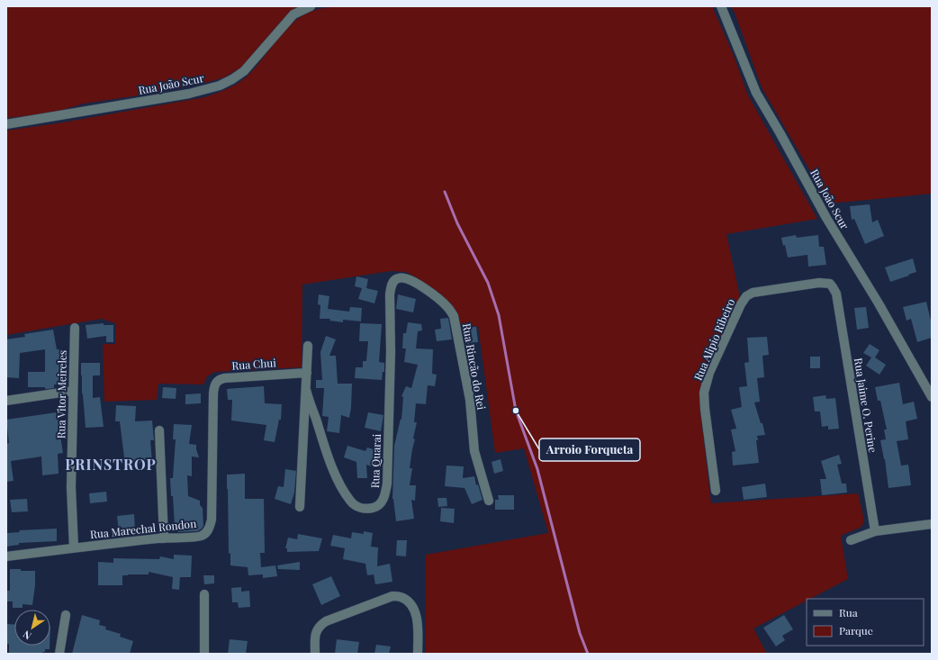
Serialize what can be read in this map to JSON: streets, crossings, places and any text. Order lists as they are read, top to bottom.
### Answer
{
  "streets": {
    "street": [
      "Rua João Scur",
      "Rua Alipio Ribeiro",
      "Rua Chui",
      "Rua Rincão do Rei",
      "Rua Vitor Meireles",
      "Rua Jaime O. Perine",
      "Rua Quarai",
      "Rua Marechal Rondon"
    ]
  },
  "crossings": [
    ["Rua Alipio Ribeiro", "Rua Jaime O. Perine"],
    ["Rua Chui", "Rua Marechal Rondon"],
    ["Rua Rincão do Rei", "Rua Quarai"],
    ["Rua Vitor Meireles", "Rua Marechal Rondon"]
  ],
  "districts": ["PRINSTROP"],
  "places": ["Arroio Forqueta"],
  "legend": ["Rua", "Parque"],
  "north": "bottom left"
}
